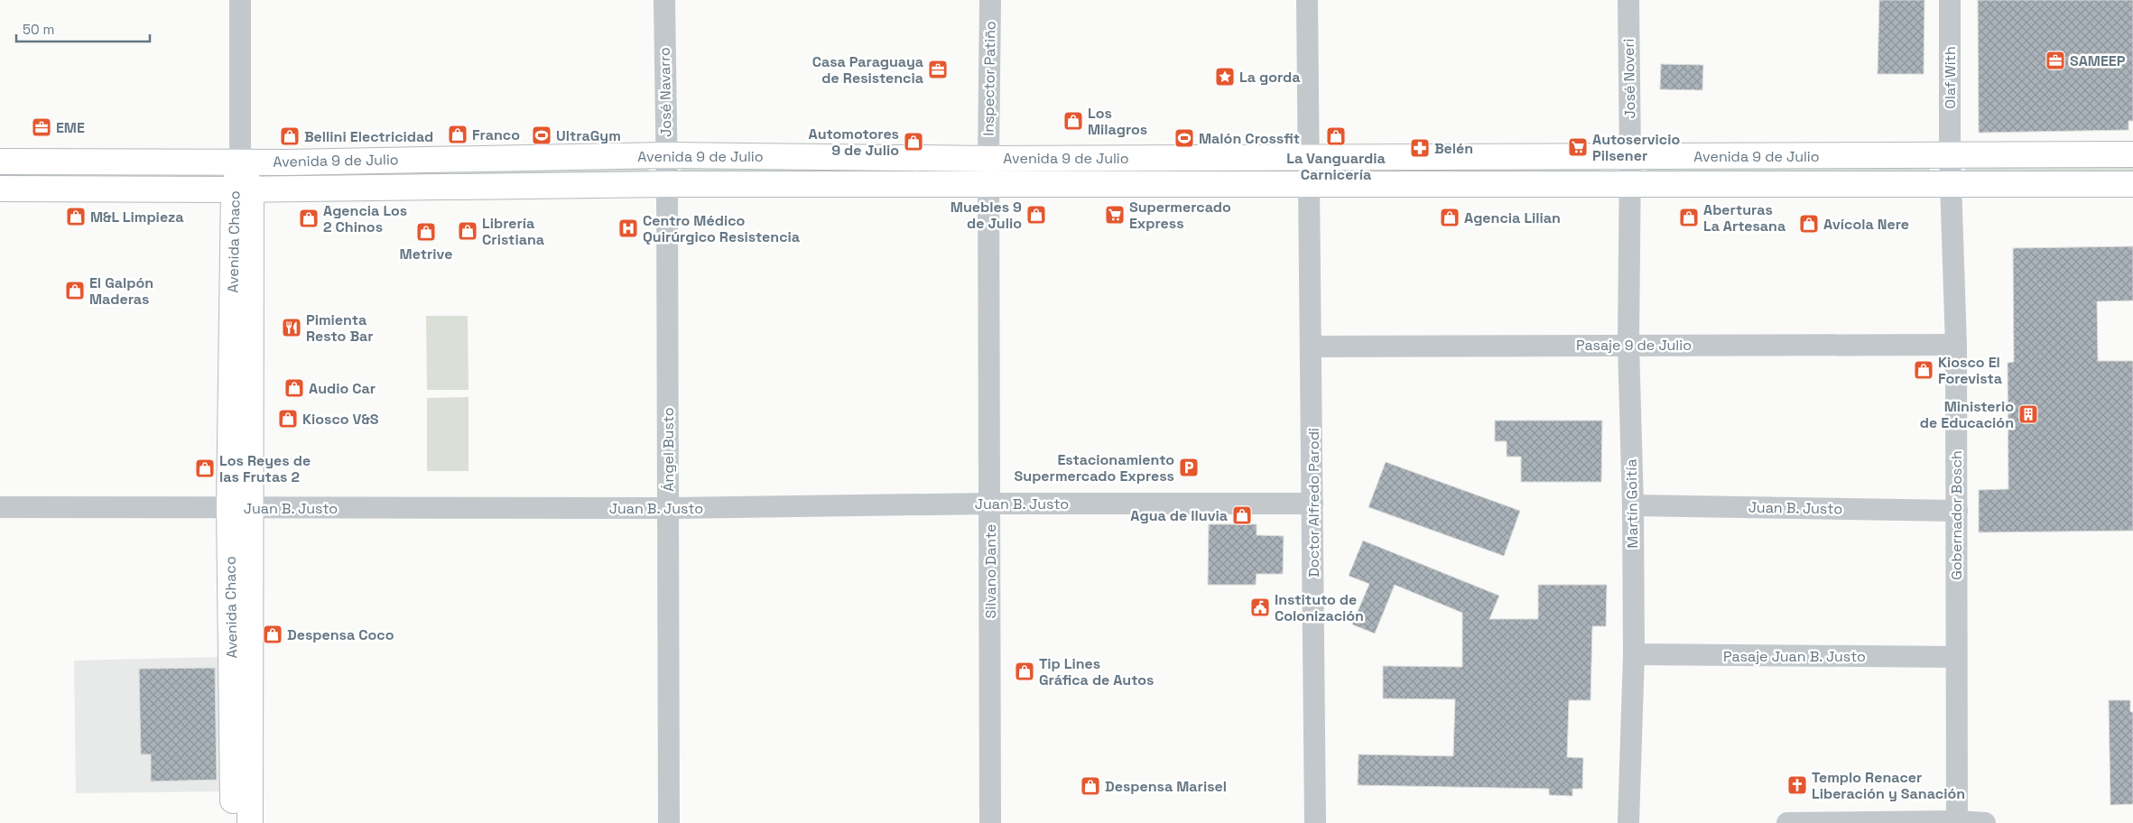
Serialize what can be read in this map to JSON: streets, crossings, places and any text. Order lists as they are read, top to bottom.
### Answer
{
  "streets": {
    "main road": ["Avenida 9 de Julio", "Avenida Chaco"],
    "street": [
      "Olaf With",
      "Inspector Patiño",
      "José Noveri",
      "José Navarro",
      "Pasaje 9 de Julio",
      "Ángel Busto",
      "Doctor Alfredo Parodi",
      "Juan B. Justo",
      "Martín Goitía",
      "Gobernador Bosch",
      "Silvano Dante",
      "Pasaje Juan B. Justo"
    ]
  },
  "crossings": [
    ["Olaf With", "Avenida 9 de Julio"],
    ["Olaf With", "Gobernador Bosch"],
    ["Inspector Patiño", "Avenida 9 de Julio"],
    ["Inspector Patiño", "Silvano Dante"],
    ["José Noveri", "Avenida 9 de Julio"],
    ["José Noveri", "Martín Goitía"],
    ["José Navarro", "Avenida 9 de Julio"],
    ["José Navarro", "Ángel Busto"],
    ["Avenida 9 de Julio", "Avenida Chaco"],
    ["Avenida 9 de Julio", "Ángel Busto"],
    ["Avenida 9 de Julio", "Doctor Alfredo Parodi"],
    ["Avenida 9 de Julio", "Martín Goitía"],
    ["Avenida 9 de Julio", "Gobernador Bosch"],
    ["Avenida 9 de Julio", "Silvano Dante"],
    ["Avenida Chaco", "Juan B. Justo"],
    ["Pasaje 9 de Julio", "Doctor Alfredo Parodi"],
    ["Pasaje 9 de Julio", "Martín Goitía"],
    ["Pasaje 9 de Julio", "Gobernador Bosch"],
    ["Ángel Busto", "Juan B. Justo"],
    ["Doctor Alfredo Parodi", "Juan B. Justo"],
    ["Juan B. Justo", "Martín Goitía"],
    ["Juan B. Justo", "Gobernador Bosch"],
    ["Juan B. Justo", "Silvano Dante"],
    ["Martín Goitía", "Pasaje Juan B. Justo"],
    ["Gobernador Bosch", "Pasaje Juan B. Justo"]
  ],
  "places": {
    "office": ["SAMEEP", "Casa Paraguaya de Resistencia", "EME"],
    "place": ["La gorda"],
    "shop": [
      "Los Milagros",
      "Franco",
      "Bellini Electricidad",
      "La Vanguardia Carnicería",
      "Automotores 9 de Julio",
      "Muebles 9 de Julio",
      "M&L Limpieza",
      "Agencia Lilian",
      "Aberturas La Artesana",
      "Agencia Los 2 Chinos",
      "Avícola Nere",
      "Librería Cristiana",
      "Metrive",
      "El Galpón Maderas",
      "Kiosco El Forevista",
      "Audio Car",
      "Kiosco V&S",
      "Los Reyes de las Frutas 2",
      "Agua de lluvia",
      "Despensa Coco",
      "Tip Lines Gráfica de Autos",
      "Despensa Marisel"
    ],
    "sports": ["UltraGym", "Malón Crossfit"],
    "supermarket": ["Autoservicio Pilsener", "Supermercado Express"],
    "pharmacy": ["Belén"],
    "hospital": ["Centro Médico Quirúrgico Resistencia"],
    "restaurant": ["Pimienta Resto Bar"],
    "building": ["Ministerio de Educación"],
    "parking": ["Estacionamiento Supermercado Express"],
    "public building": ["Instituto de Colonización"],
    "church": ["Templo Renacer Liberación y Sanación"]
  },
  "scale_bar": "50 m"
}
